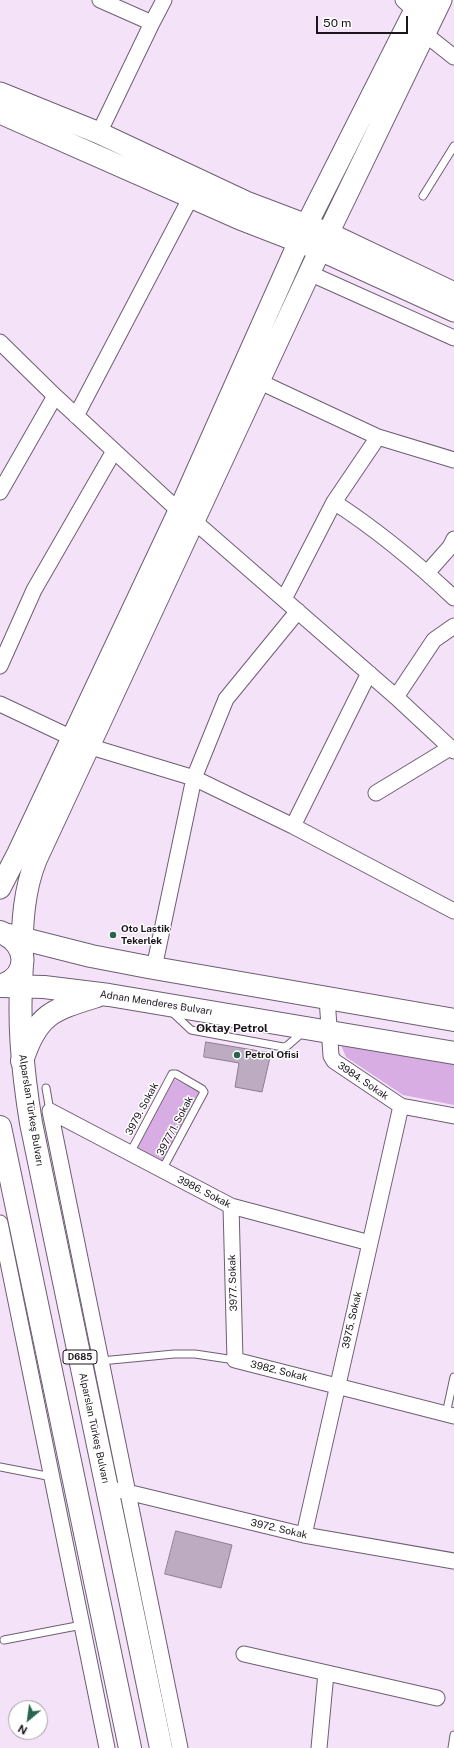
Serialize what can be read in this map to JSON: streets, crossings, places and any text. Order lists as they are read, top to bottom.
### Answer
{
  "streets": {
    "main road": ["Adnan Menderes Bulvarı", "Alparslan Türkeş Bulvarı", "D685"],
    "street": [
      "3984. Sokak",
      "3986. Sokak",
      "3977. Sokak",
      "3975. Sokak",
      "3982. Sokak",
      "3972. Sokak"
    ],
    "lane": ["3979. Sokak", "3977/1. Sokak"]
  },
  "crossings": [
    ["Adnan Menderes Bulvarı", "3984. Sokak"],
    ["Adnan Menderes Bulvarı", "Alparslan Türkeş Bulvarı"],
    ["3984. Sokak", "3975. Sokak"],
    ["3979. Sokak", "3977/1. Sokak"],
    ["3979. Sokak", "3986. Sokak"],
    ["Alparslan Türkeş Bulvarı", "3972. Sokak"],
    ["3977/1. Sokak", "3986. Sokak"],
    ["3986. Sokak", "3977. Sokak"],
    ["3986. Sokak", "3975. Sokak"],
    ["3977. Sokak", "3982. Sokak"],
    ["3975. Sokak", "3982. Sokak"],
    ["3975. Sokak", "3972. Sokak"]
  ],
  "districts": ["Oktay Petrol"],
  "places": ["Oto Lastik Tekerlek", "Petrol Ofisi"],
  "scale_bar": "50 m",
  "north": "bottom left"
}
